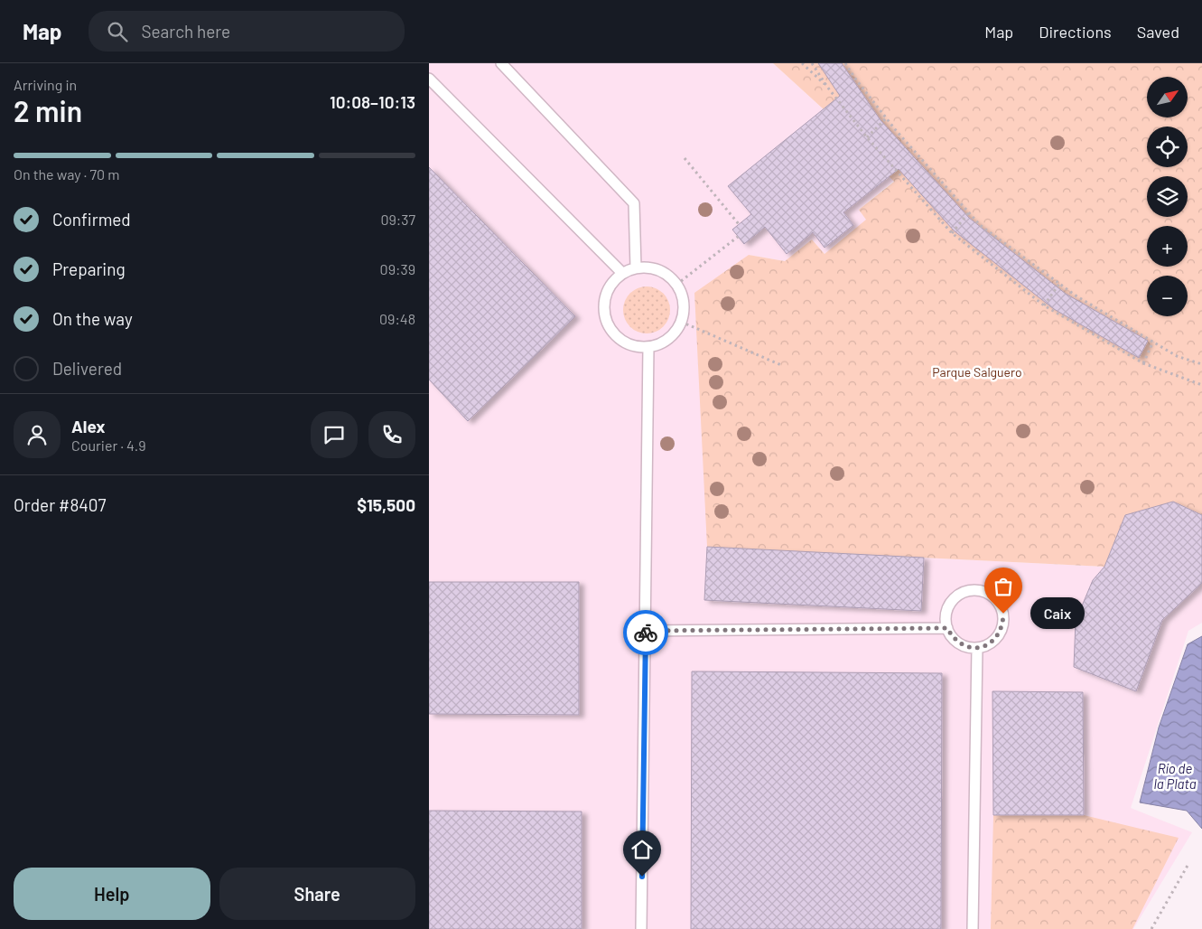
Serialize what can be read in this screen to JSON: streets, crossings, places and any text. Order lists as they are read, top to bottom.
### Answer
{
  "water": ["Río de la Plata"],
  "parks": ["Parque Salguero"],
  "places": ["Caix"],
  "north": "top right",
  "page": {
    "header": "Map",
    "search": "Search here",
    "nav": ["Map", "Directions", "Saved"],
    "heading": ["2 min", "Arriving in", "10:08–10:13"],
    "panel": [
      "Alex",
      "Courier · 4.9",
      "Order #8407",
      "$15,500"
    ],
    "map_buttons": ["+", "−"],
    "bar": "On the way · 70 m",
    "list": [
      ["Confirmed", "09:37"],
      ["Preparing", "09:39"],
      ["On the way", "09:48"],
      "Delivered"
    ],
    "bubble": "Caix",
    "buttons": ["Help", "Share"]
  }
}
